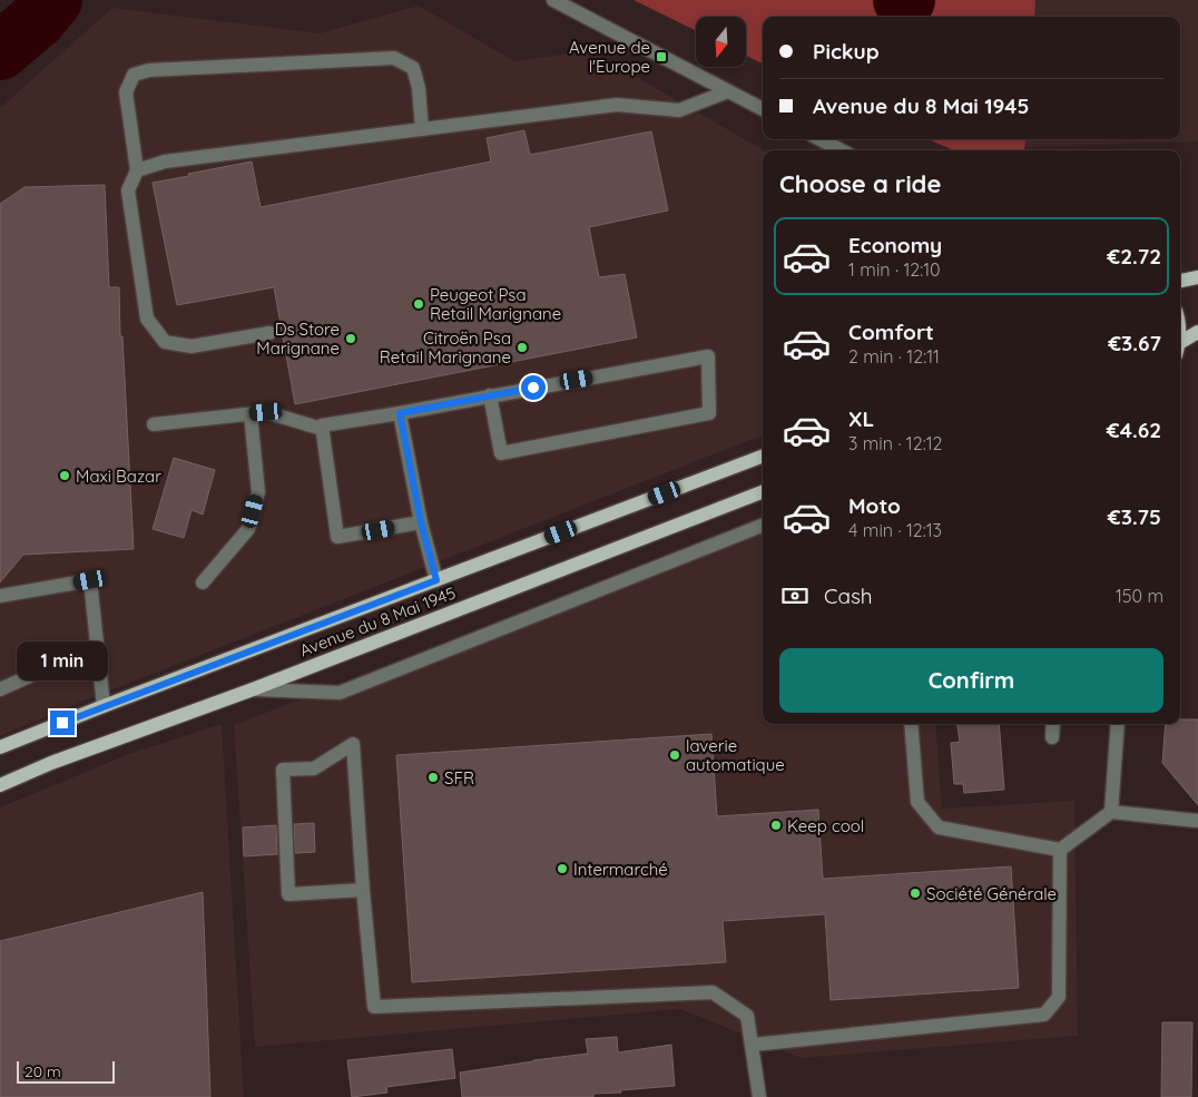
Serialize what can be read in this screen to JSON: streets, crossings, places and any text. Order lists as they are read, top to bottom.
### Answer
{
  "streets": {
    "main road": ["Avenue du 8 Mai 1945"]
  },
  "places": {
    "transit": ["Avenue de l'Europe"],
    "other": [
      "Peugeot Psa Retail Marignane",
      "Ds Store Marignane",
      "Citroën Psa Retail Marignane",
      "Maxi Bazar",
      "laverie automatique",
      "SFR",
      "Keep cool",
      "Intermarché",
      "Société Générale"
    ]
  },
  "scale_bar": "20 m",
  "north": "bottom",
  "page": {
    "banner": ["Pickup", "Avenue du 8 Mai 1945"],
    "heading": "Choose a ride",
    "list": [
      {
        "name": "Economy",
        "note": "1 min · 12:10",
        "value": "€2.72"
      },
      {
        "name": "Comfort",
        "note": "2 min · 12:11",
        "value": "€3.67"
      },
      {
        "name": "XL",
        "note": "3 min · 12:12",
        "value": "€4.62"
      },
      {
        "name": "Moto",
        "note": "4 min · 12:13",
        "value": "€3.75"
      }
    ],
    "pay": ["Cash", "150 m"],
    "buttons": "Confirm",
    "bubble": "1 min",
    "scale": "20 m"
  }
}
